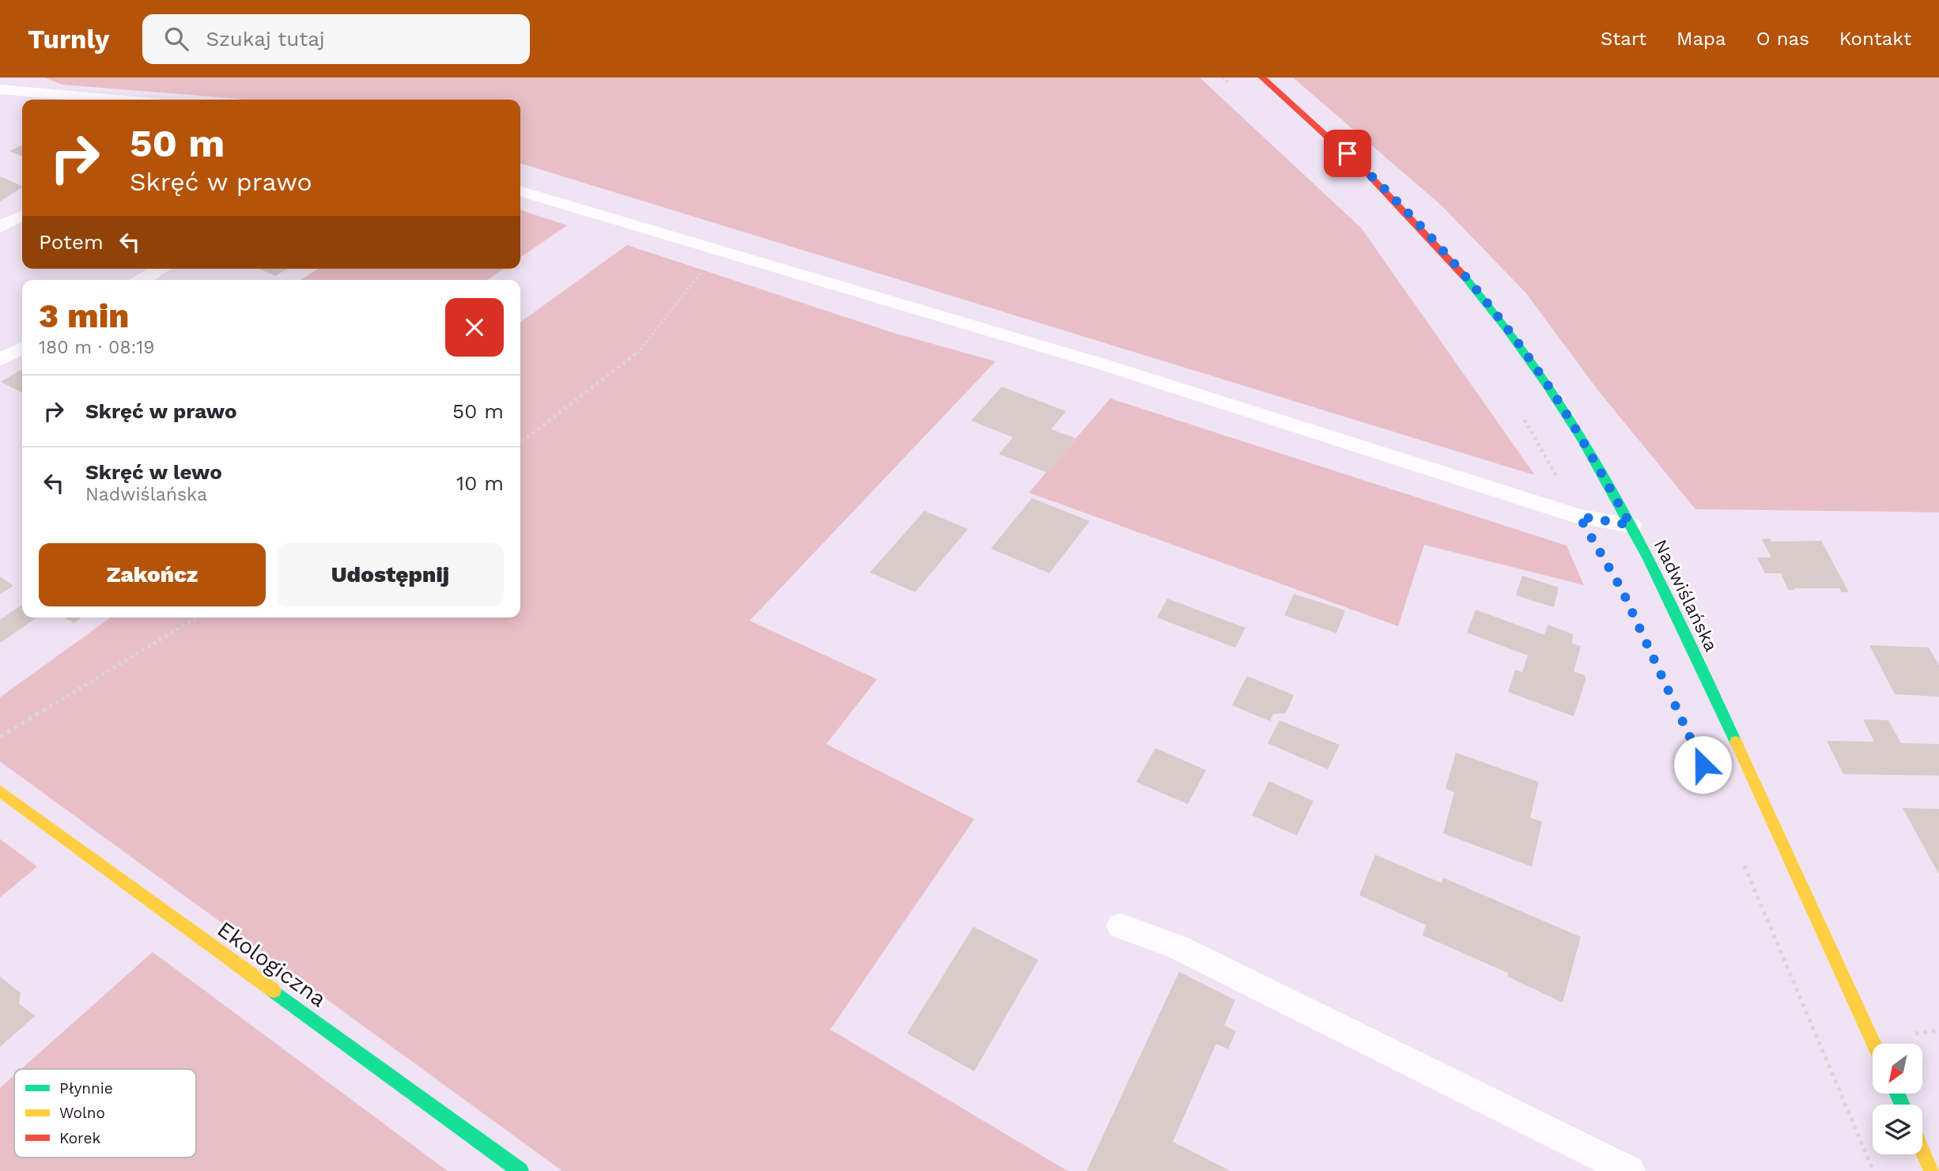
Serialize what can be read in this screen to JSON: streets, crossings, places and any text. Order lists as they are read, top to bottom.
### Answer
{
  "streets": {
    "main road": ["Nadwiślańska", "Ekologiczna"]
  },
  "legend": ["Płynnie", "Wolno", "Korek"],
  "north": "bottom left",
  "page": {
    "header": "Turnly",
    "search": "Szukaj tutaj",
    "nav": [
      "Start",
      "Mapa",
      "O nas",
      "Kontakt"
    ],
    "turn": ["50 m", "Skręć w prawo"],
    "then": "Potem",
    "heading": ["3 min", "180 m · 08:19"],
    "list": [
      {
        "name": "Skręć w prawo",
        "value": "50 m"
      },
      {
        "name": "Skręć w lewo",
        "note": "Nadwiślańska",
        "value": "10 m"
      }
    ],
    "buttons": ["Zakończ", "Udostępnij"]
  }
}
